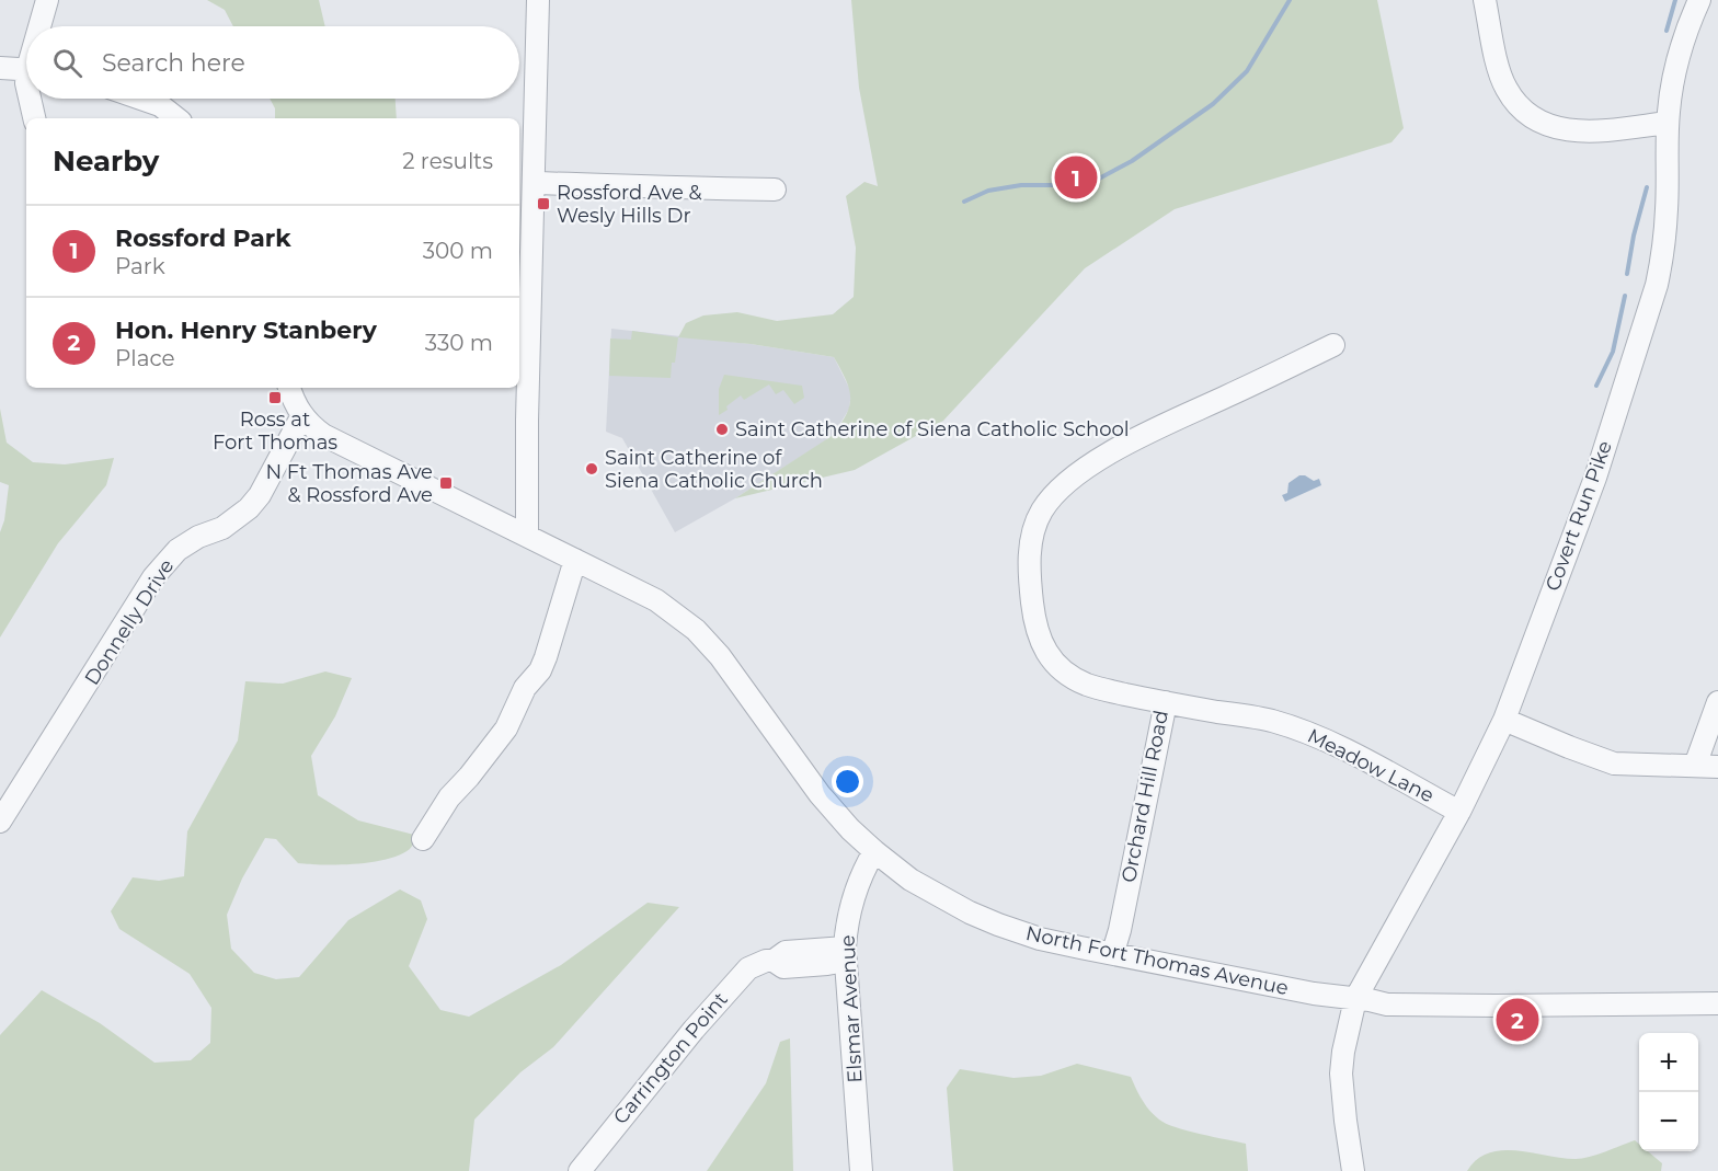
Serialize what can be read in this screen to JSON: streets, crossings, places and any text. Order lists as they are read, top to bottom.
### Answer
{
  "streets": {
    "street": [
      "Covert Run Pike",
      "Donnelly Drive",
      "Meadow Lane",
      "Orchard Hill Road",
      "North Fort Thomas Avenue",
      "Elsmar Avenue",
      "Carrington Point"
    ]
  },
  "crossings": [
    ["Covert Run Pike", "Meadow Lane"],
    ["Covert Run Pike", "North Fort Thomas Avenue"],
    ["Donnelly Drive", "North Fort Thomas Avenue"],
    ["Meadow Lane", "Orchard Hill Road"],
    ["Orchard Hill Road", "North Fort Thomas Avenue"],
    ["North Fort Thomas Avenue", "Elsmar Avenue"],
    ["Elsmar Avenue", "Carrington Point"]
  ],
  "places": {
    "transit": ["Rossford Ave & Wesly Hills Dr", "Ross at Fort Thomas", "N Ft Thomas Ave & Rossford Ave"],
    "other": ["Saint Catherine of Siena Catholic School", "Saint Catherine of Siena Catholic Church"]
  },
  "page": {
    "search": "Search here",
    "heading": ["Nearby", "2 results"],
    "pins": ["1", "2"],
    "list": [
      {
        "mark": "1",
        "name": "Rossford Park",
        "note": "Park",
        "value": "300 m"
      },
      {
        "mark": "2",
        "name": "Hon. Henry Stanbery",
        "note": "Place",
        "value": "330 m"
      }
    ],
    "map_buttons": ["+", "−"]
  }
}
